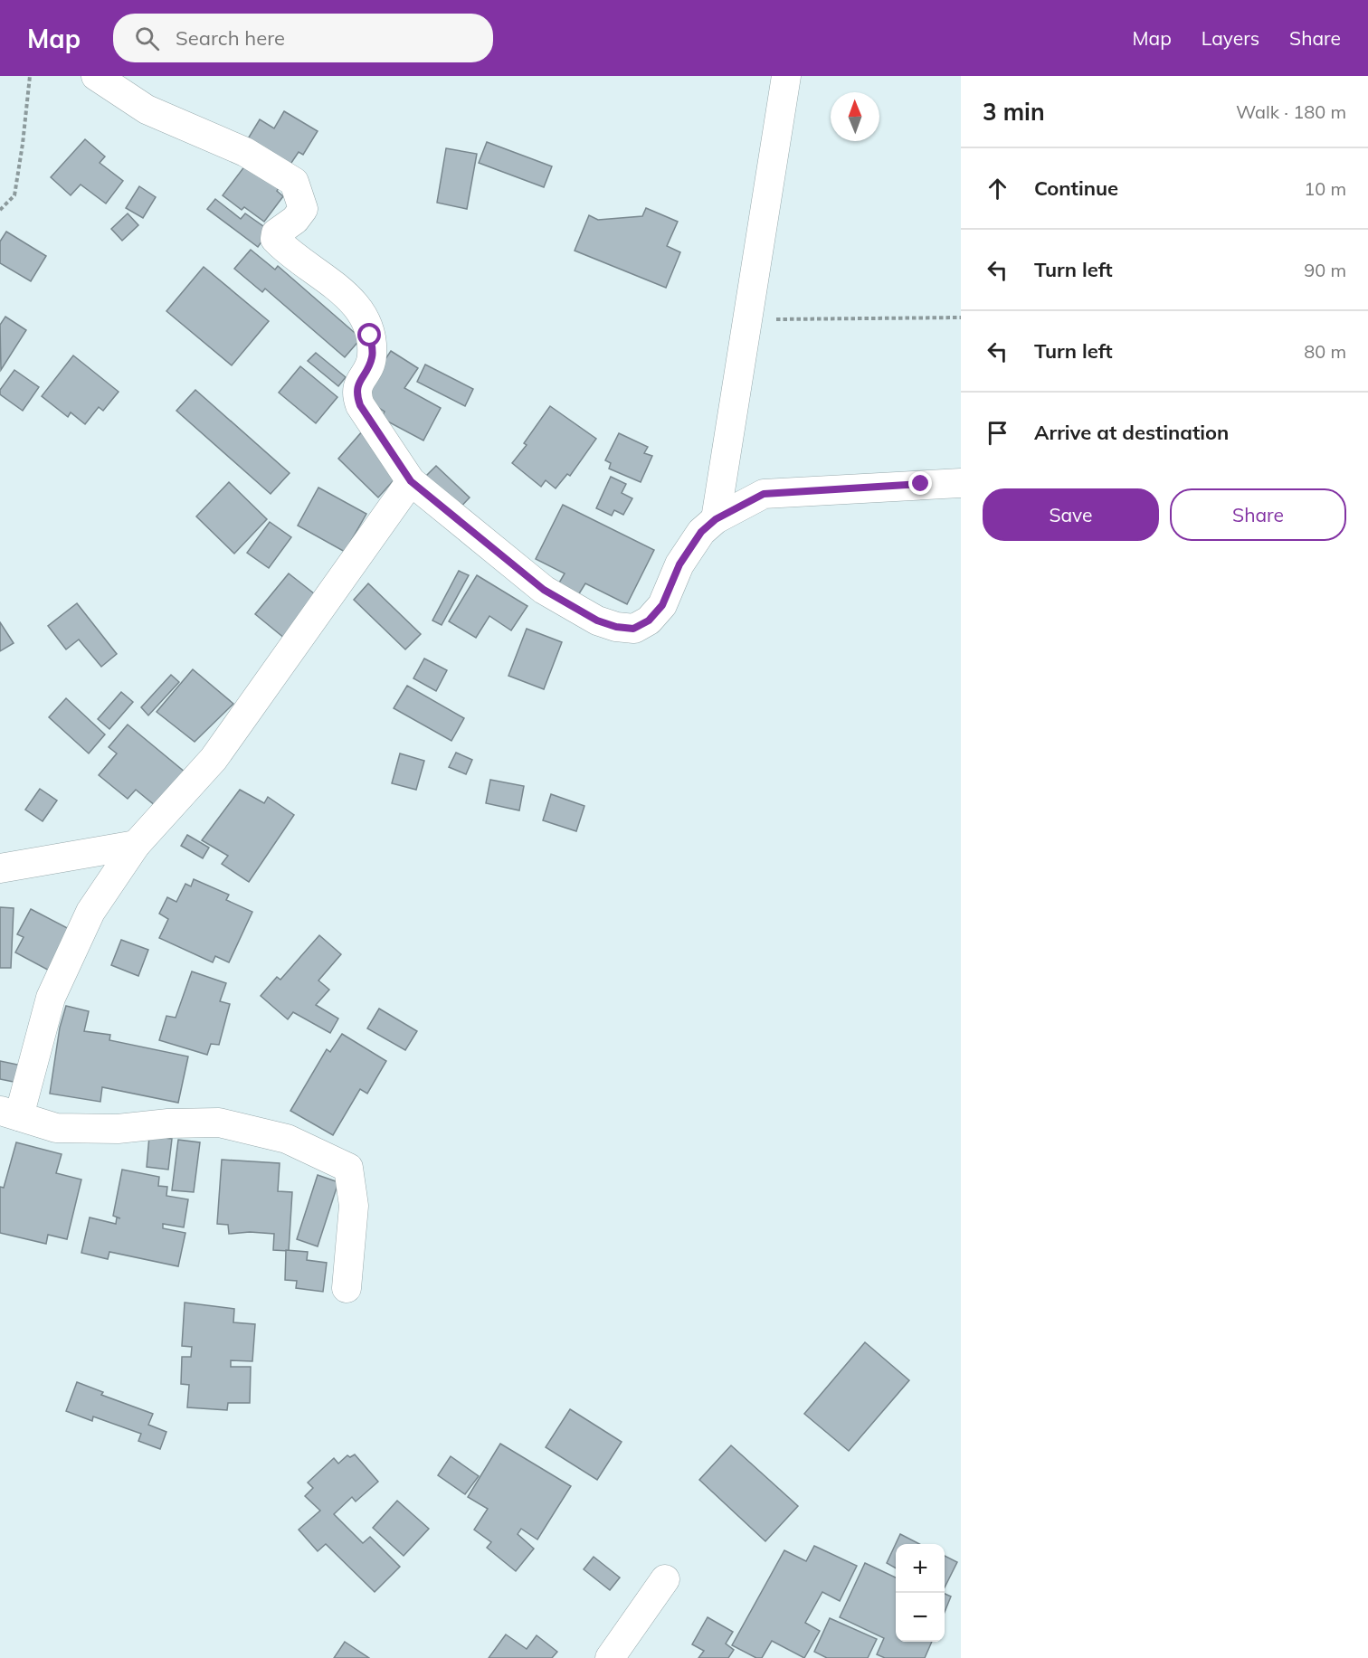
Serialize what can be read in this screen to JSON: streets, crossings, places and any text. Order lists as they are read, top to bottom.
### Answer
{
  "north": "top",
  "page": {
    "header": "Map",
    "search": "Search here",
    "nav": ["Map", "Layers", "Share"],
    "heading": ["3 min", "Walk · 180 m"],
    "list": [
      ["Continue", "10 m"],
      ["Turn left", "90 m"],
      ["Turn left", "80 m"],
      "Arrive at destination"
    ],
    "buttons": ["Save", "Share"],
    "map_buttons": ["+", "−"]
  }
}
